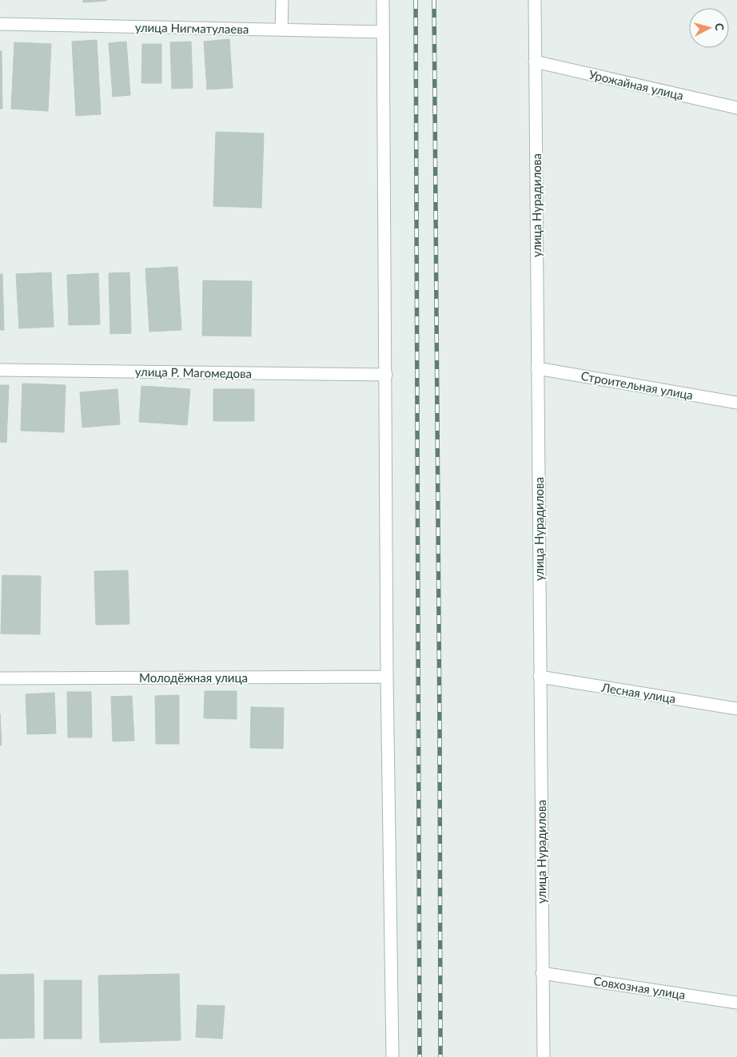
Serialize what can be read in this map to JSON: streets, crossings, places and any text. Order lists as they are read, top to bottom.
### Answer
{
  "streets": {
    "street": [
      "улица Нигматулаева",
      "Урожайная улица",
      "улица Нурадилова",
      "улица Р. Магомедова",
      "Строительная улица",
      "Молодёжная улица",
      "Лесная улица",
      "Совхозная улица"
    ]
  },
  "crossings": [
    ["Урожайная улица", "улица Нурадилова"],
    ["улица Нурадилова", "Строительная улица"],
    ["улица Нурадилова", "Лесная улица"],
    ["улица Нурадилова", "Совхозная улица"]
  ],
  "north": "right"
}
